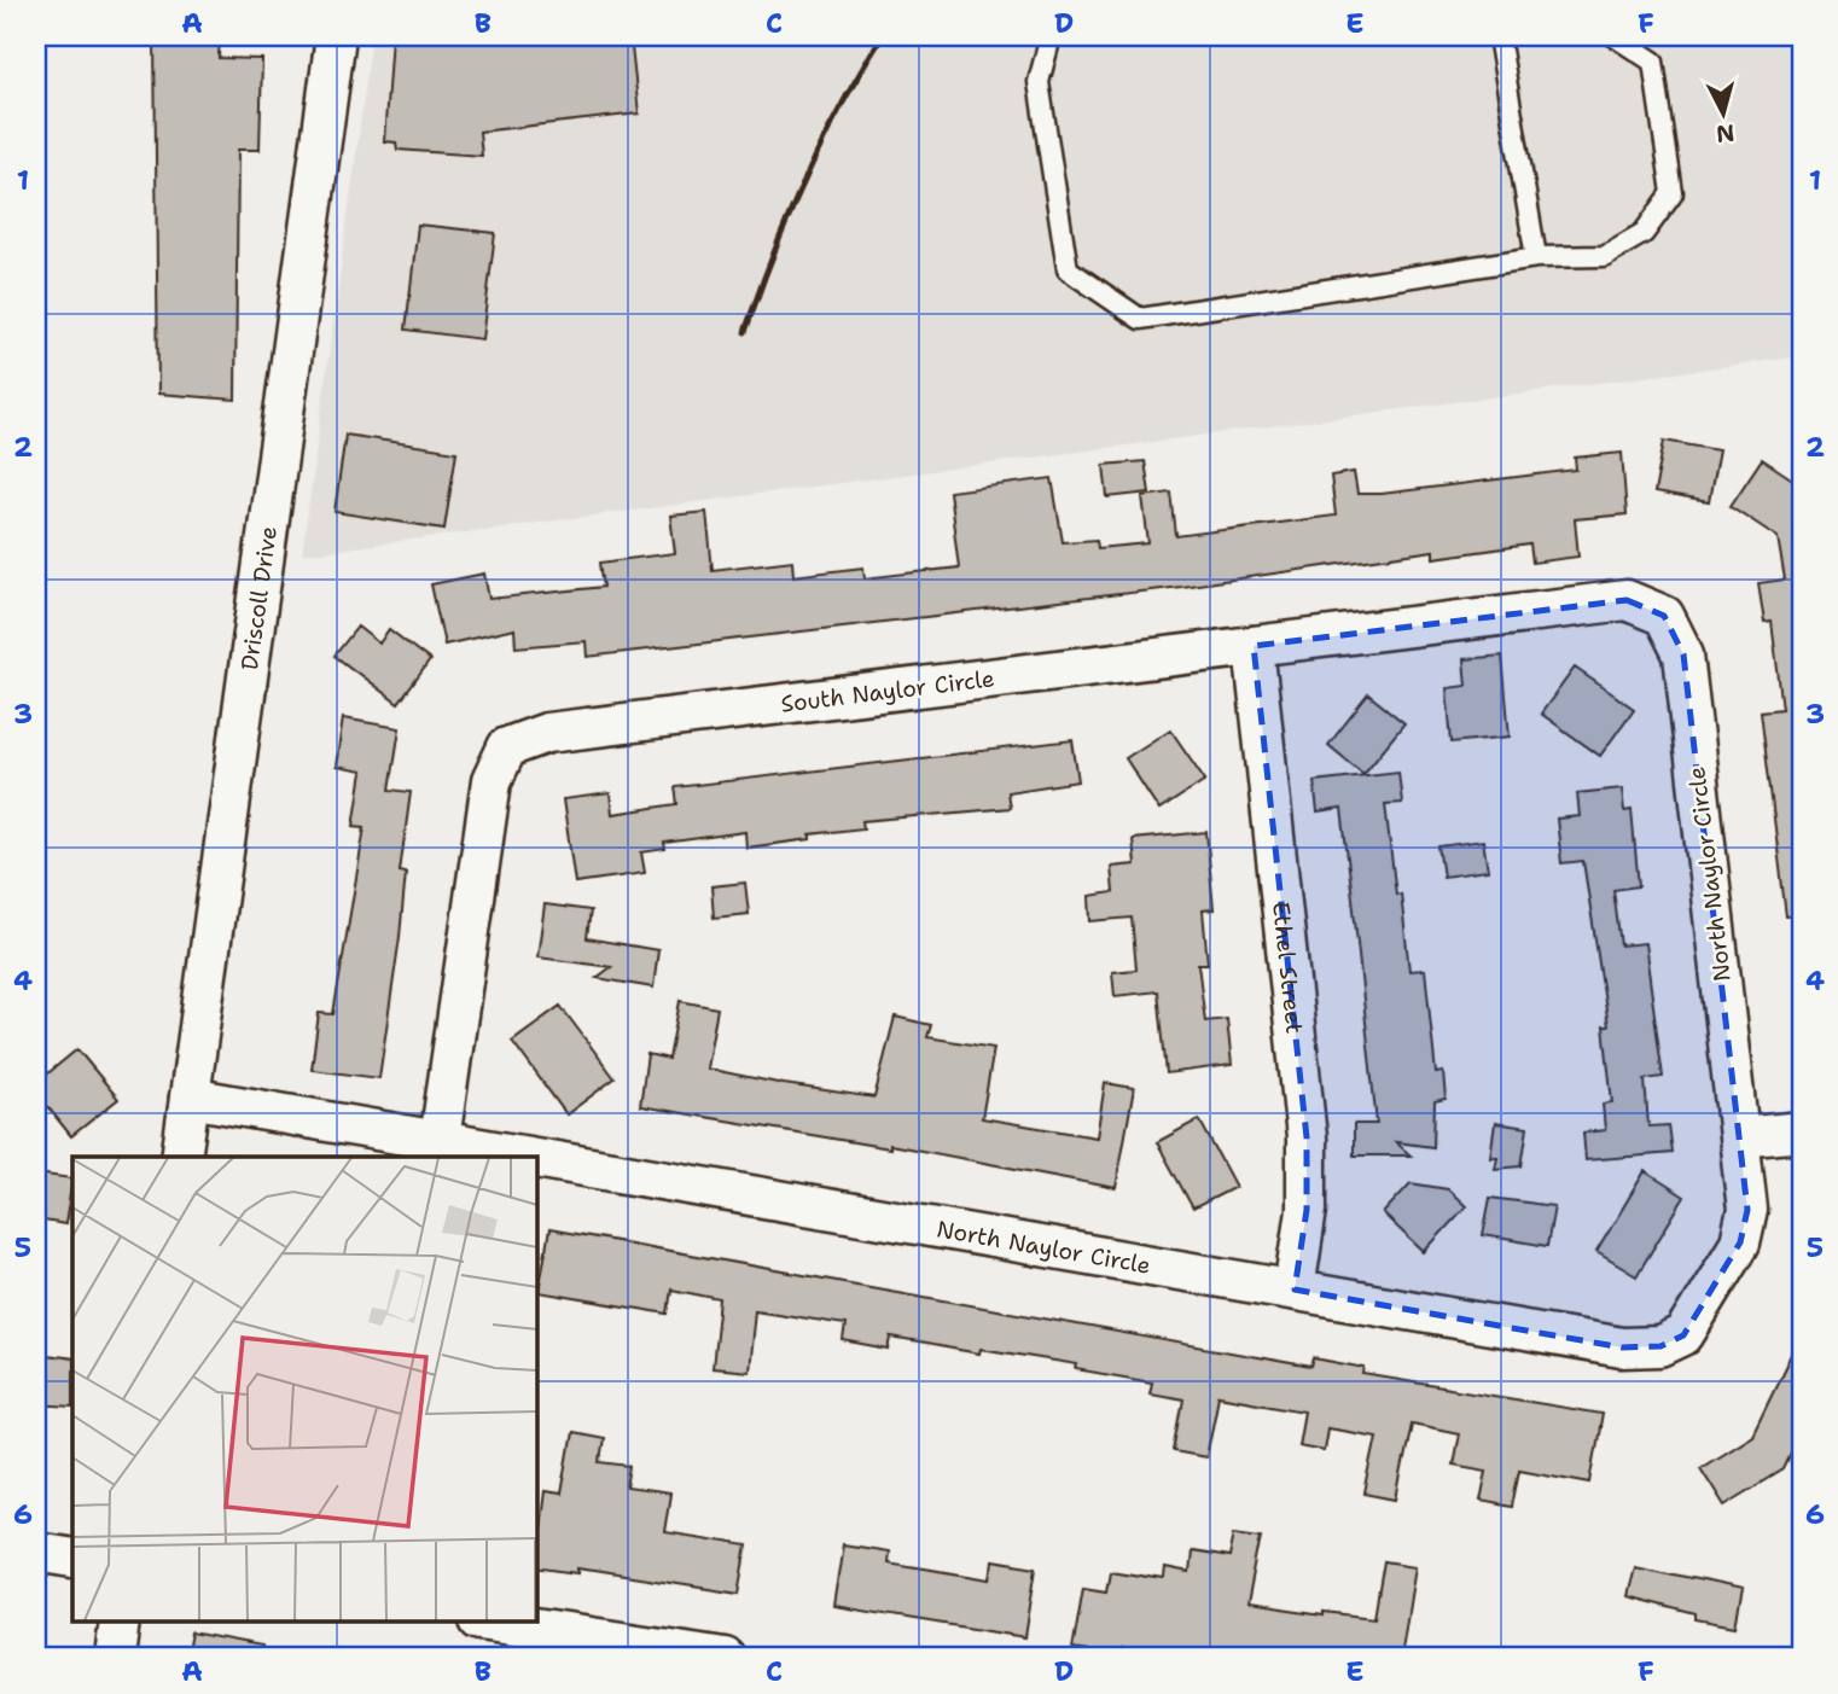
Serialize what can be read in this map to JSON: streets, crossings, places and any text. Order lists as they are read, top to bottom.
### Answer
{
  "streets": {
    "street": [
      "Driscoll Drive",
      "South Naylor Circle",
      "North Naylor Circle",
      "Ethel Street"
    ]
  },
  "crossings": [
    ["Driscoll Drive", "North Naylor Circle"],
    ["South Naylor Circle", "North Naylor Circle"],
    ["South Naylor Circle", "Ethel Street"],
    ["North Naylor Circle", "Ethel Street"]
  ],
  "north": "bottom",
  "grid": {
    "columns": [
      "A",
      "B",
      "C",
      "D",
      "E",
      "F"
    ],
    "rows": [
      "1",
      "2",
      "3",
      "4",
      "5",
      "6"
    ]
  }
}
